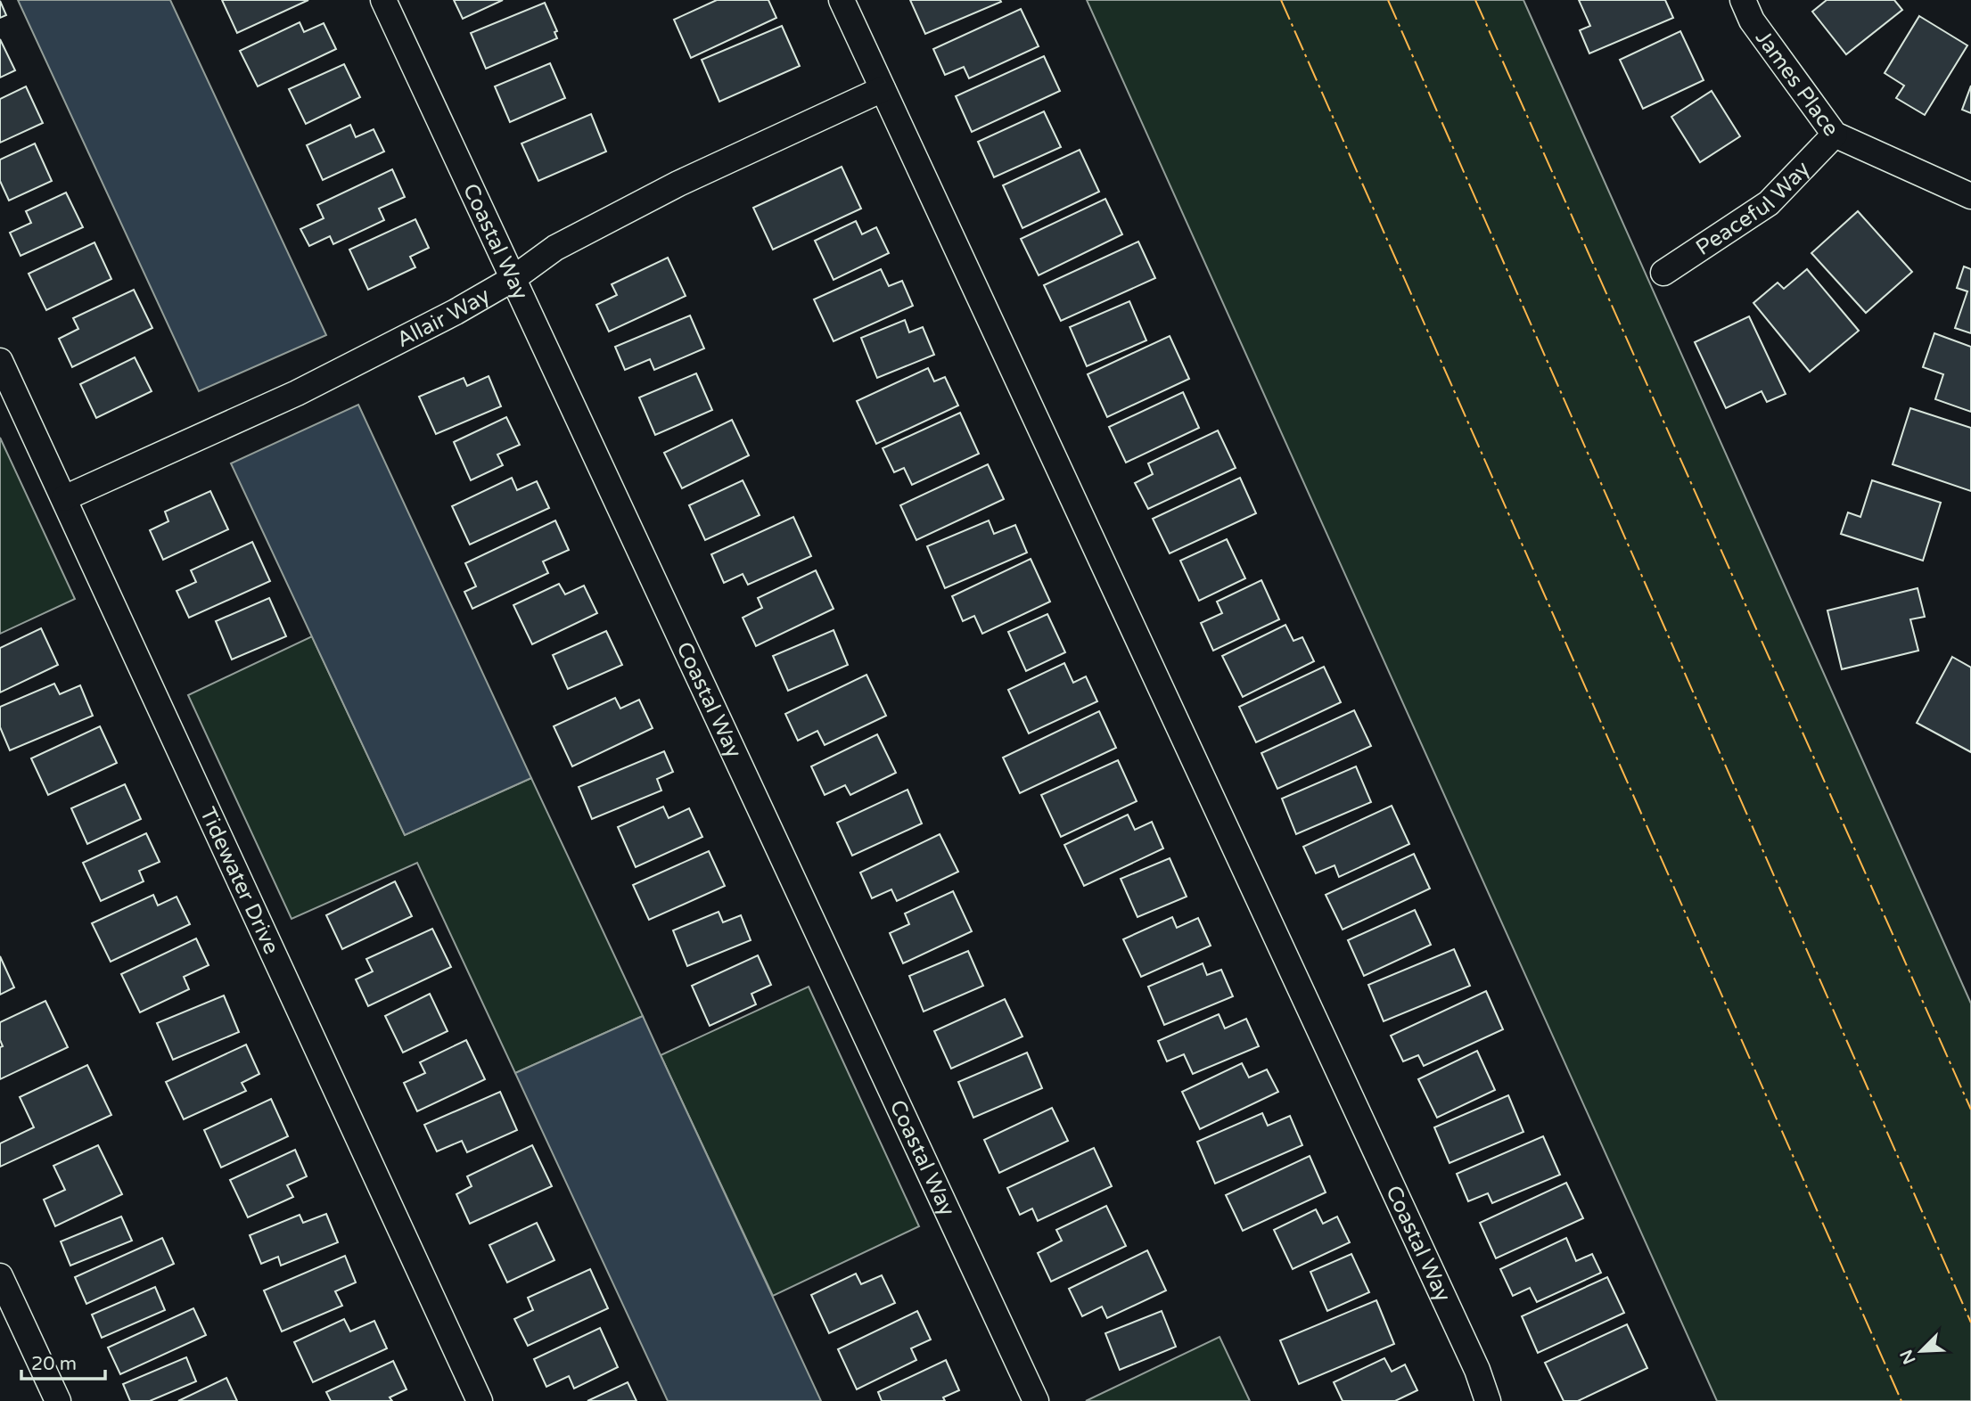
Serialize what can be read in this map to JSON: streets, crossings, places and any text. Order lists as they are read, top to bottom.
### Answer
{
  "streets": {
    "street": [
      "James Place",
      "Peaceful Way",
      "Coastal Way",
      "Allair Way",
      "Tidewater Drive"
    ]
  },
  "crossings": [
    ["James Place", "Peaceful Way"],
    ["Coastal Way", "Allair Way"],
    ["Allair Way", "Tidewater Drive"]
  ],
  "scale_bar": "20 m",
  "north": "bottom left"
}
